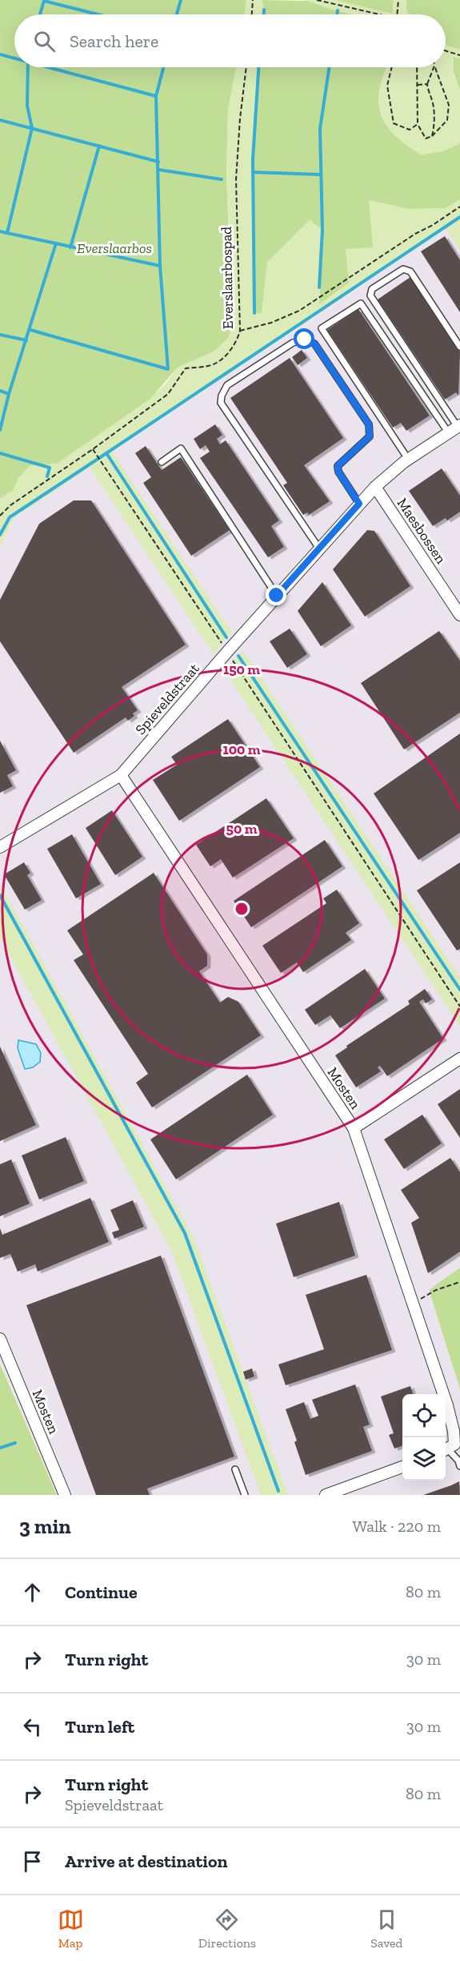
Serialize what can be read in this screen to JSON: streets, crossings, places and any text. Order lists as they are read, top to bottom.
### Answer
{
  "streets": {
    "street": ["Maesbossen", "Spieveldstraat", "Mosten"],
    "path": ["Everslaarbospad"]
  },
  "crossings": [
    ["Maesbossen", "Spieveldstraat"],
    ["Spieveldstraat", "Mosten"]
  ],
  "parks": ["Everslaarbos"],
  "page": {
    "search": "Search here",
    "heading": ["3 min", "Walk · 220 m"],
    "list": [
      ["Continue", "80 m"],
      ["Turn right", "30 m"],
      ["Turn left", "30 m"],
      ["Turn right", "Spieveldstraat", "80 m"],
      "Arrive at destination"
    ],
    "nav": ["Map", "Directions", "Saved"]
  },
  "rings": ["150 m", "100 m", "50 m"]
}
